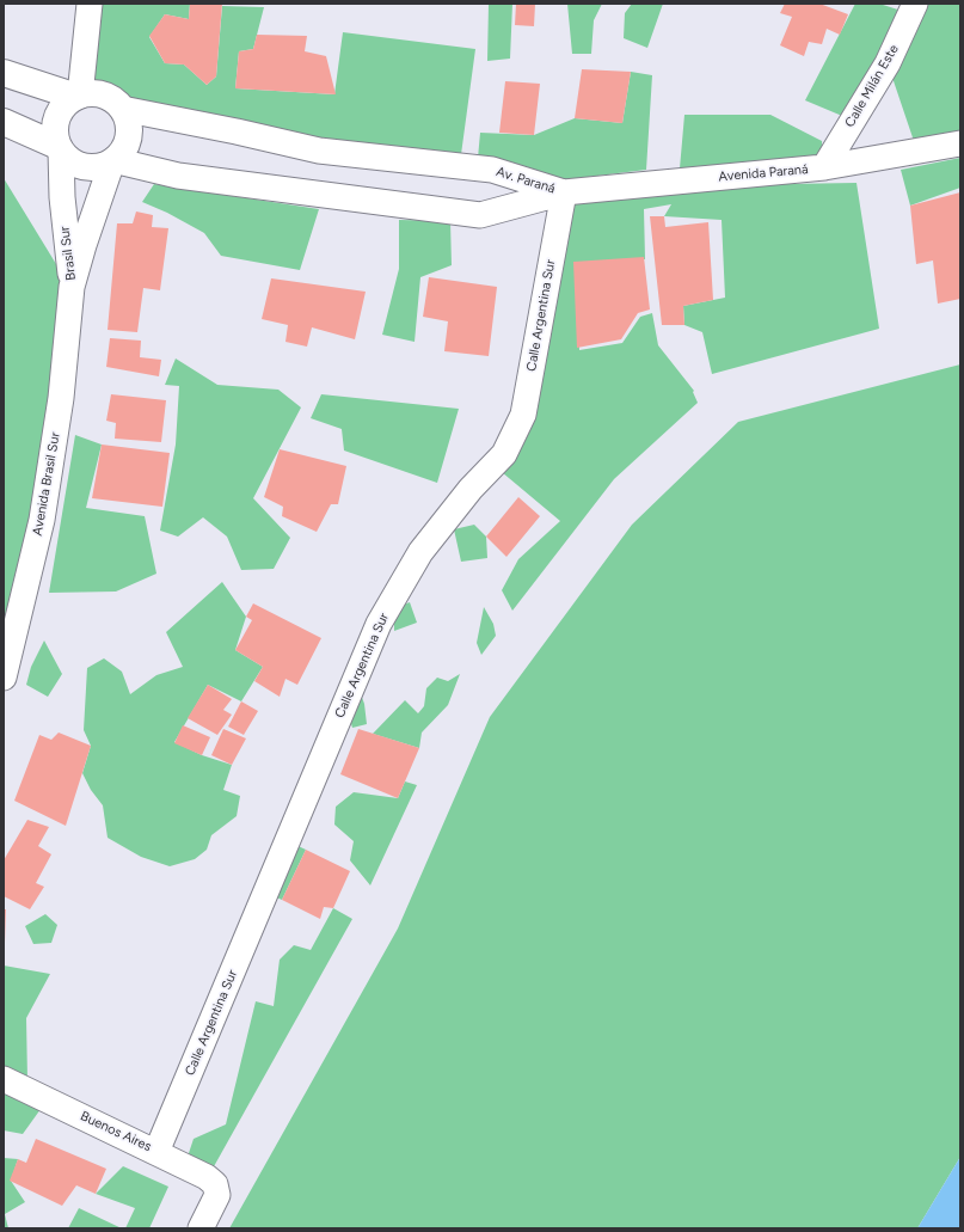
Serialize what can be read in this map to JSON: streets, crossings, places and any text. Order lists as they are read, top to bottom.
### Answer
{
  "streets": {
    "street": [
      "Calle Milán Este",
      "Avenida Paraná",
      "Av. Paraná",
      "Brasil Sur",
      "Calle Argentina Sur",
      "Avenida Brasil Sur",
      "Buenos Aires"
    ]
  },
  "crossings": [
    ["Calle Milán Este", "Avenida Paraná"],
    ["Avenida Paraná", "Av. Paraná"],
    ["Avenida Paraná", "Calle Argentina Sur"],
    ["Av. Paraná", "Brasil Sur"],
    ["Av. Paraná", "Calle Argentina Sur"],
    ["Brasil Sur", "Avenida Brasil Sur"],
    ["Calle Argentina Sur", "Buenos Aires"]
  ]
}
